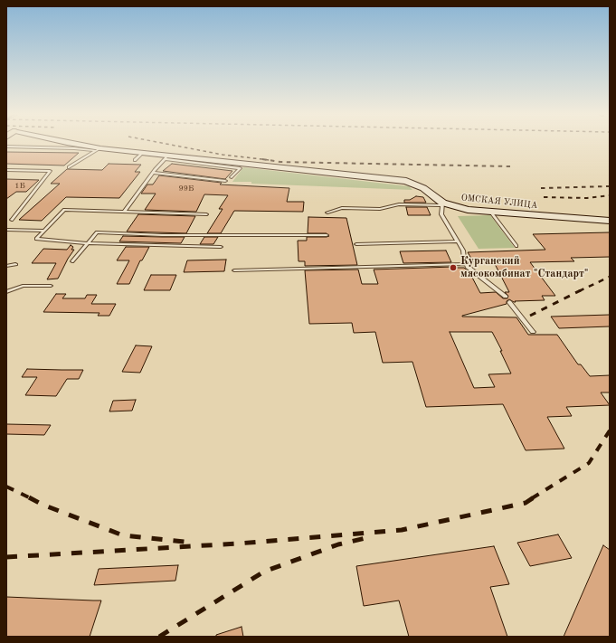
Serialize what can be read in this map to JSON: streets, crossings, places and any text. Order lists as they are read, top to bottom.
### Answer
{
  "streets": {
    "main road": ["ОМСКАЯ УЛИЦА"]
  },
  "places": ["Курганский мясокомбинат \"Стандарт\""],
  "house_numbers": ["1Б", "99Б"]
}
